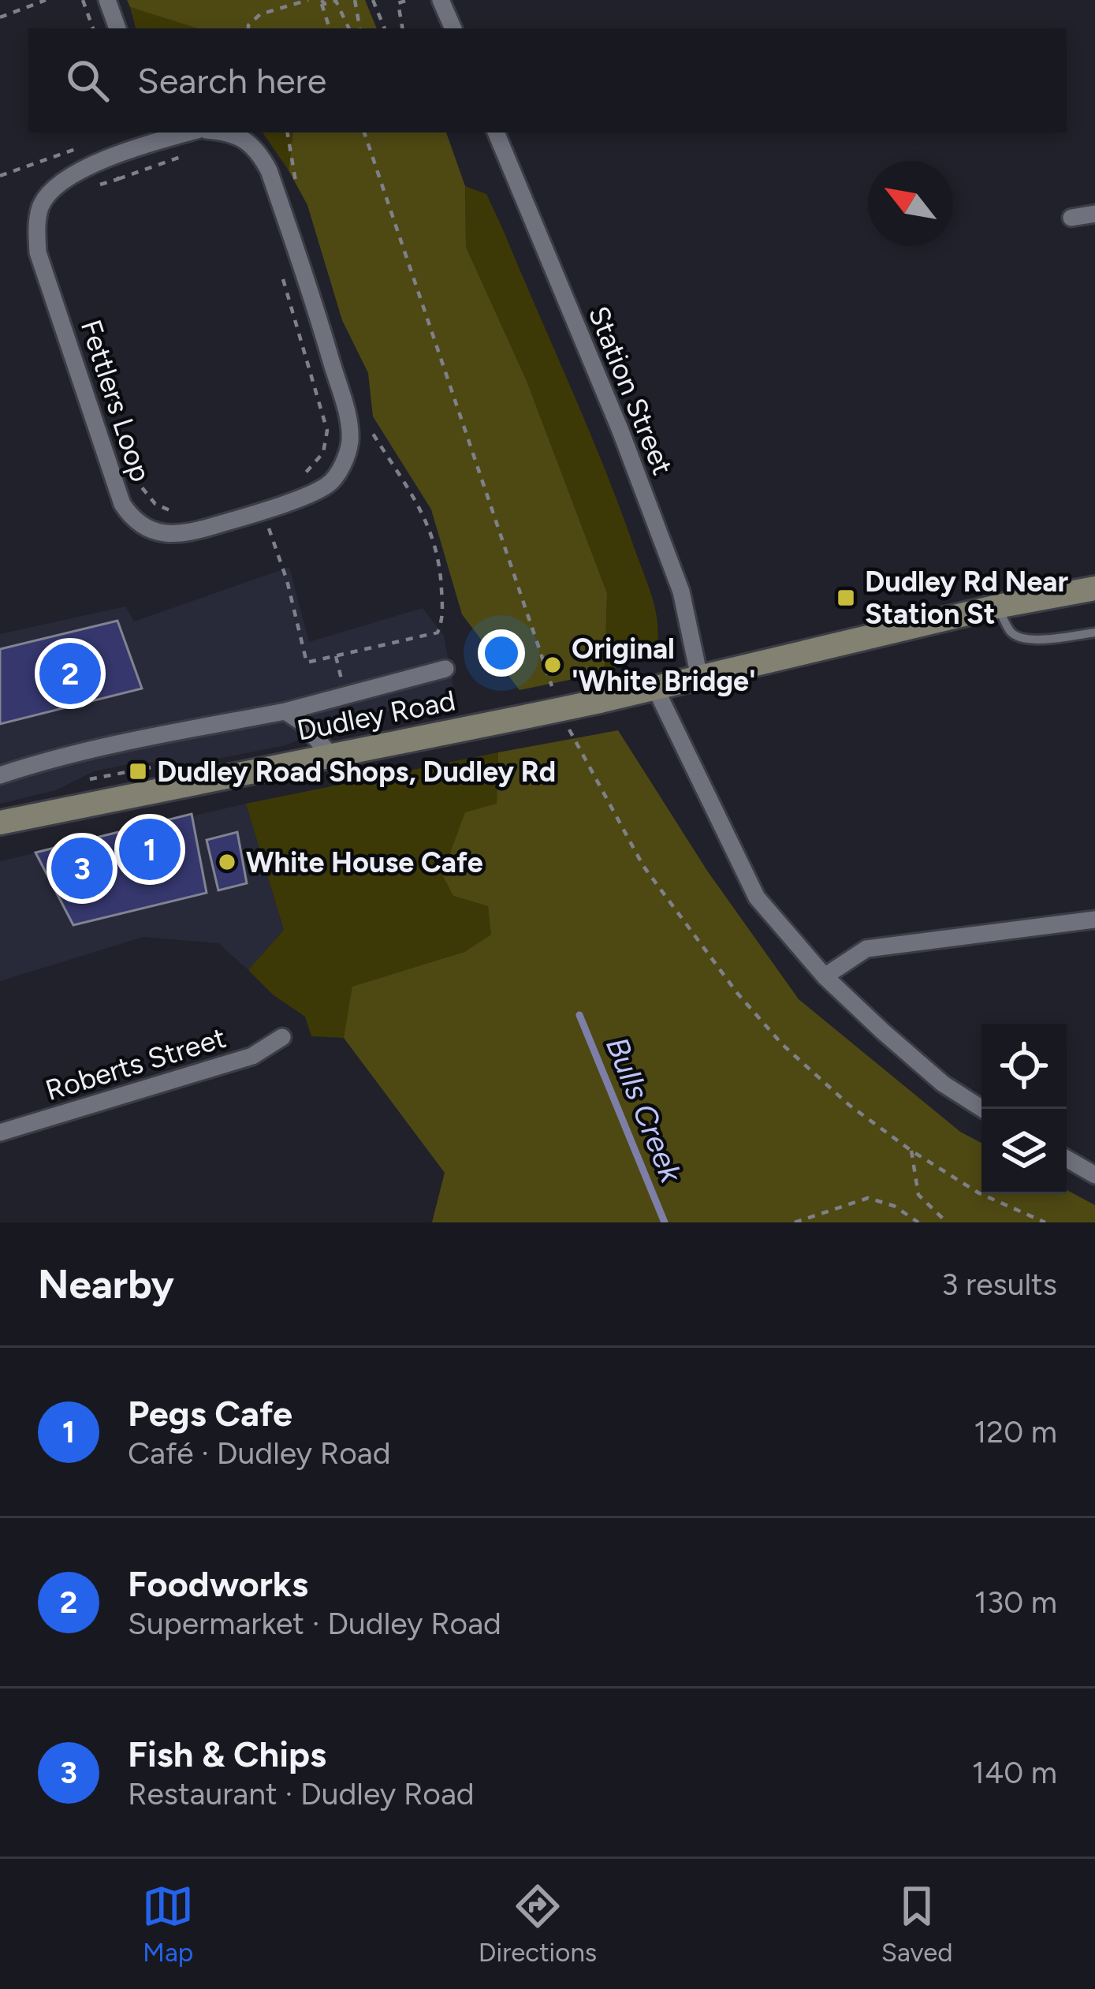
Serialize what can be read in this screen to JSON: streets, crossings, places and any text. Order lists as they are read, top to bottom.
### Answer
{
  "streets": {
    "main road": ["Dudley Road"],
    "street": ["Station Street", "Fettlers Loop", "Roberts Street"]
  },
  "crossings": [
    ["Station Street", "Dudley Road"]
  ],
  "water": ["Bulls Creek"],
  "places": {
    "transit": ["Dudley Rd Near Station St", "Dudley Road Shops, Dudley Rd"],
    "other": ["Original 'White Bridge'", "White House Cafe"]
  },
  "north": "top left",
  "page": {
    "search": "Search here",
    "pins": ["2", "1", "3"],
    "heading": ["Nearby", "3 results"],
    "list": [
      {
        "mark": "1",
        "name": "Pegs Cafe",
        "note": "Café · Dudley Road",
        "value": "120 m"
      },
      {
        "mark": "2",
        "name": "Foodworks",
        "note": "Supermarket · Dudley Road",
        "value": "130 m"
      },
      {
        "mark": "3",
        "name": "Fish & Chips",
        "note": "Restaurant · Dudley Road",
        "value": "140 m"
      }
    ],
    "nav": ["Map", "Directions", "Saved"]
  }
}
